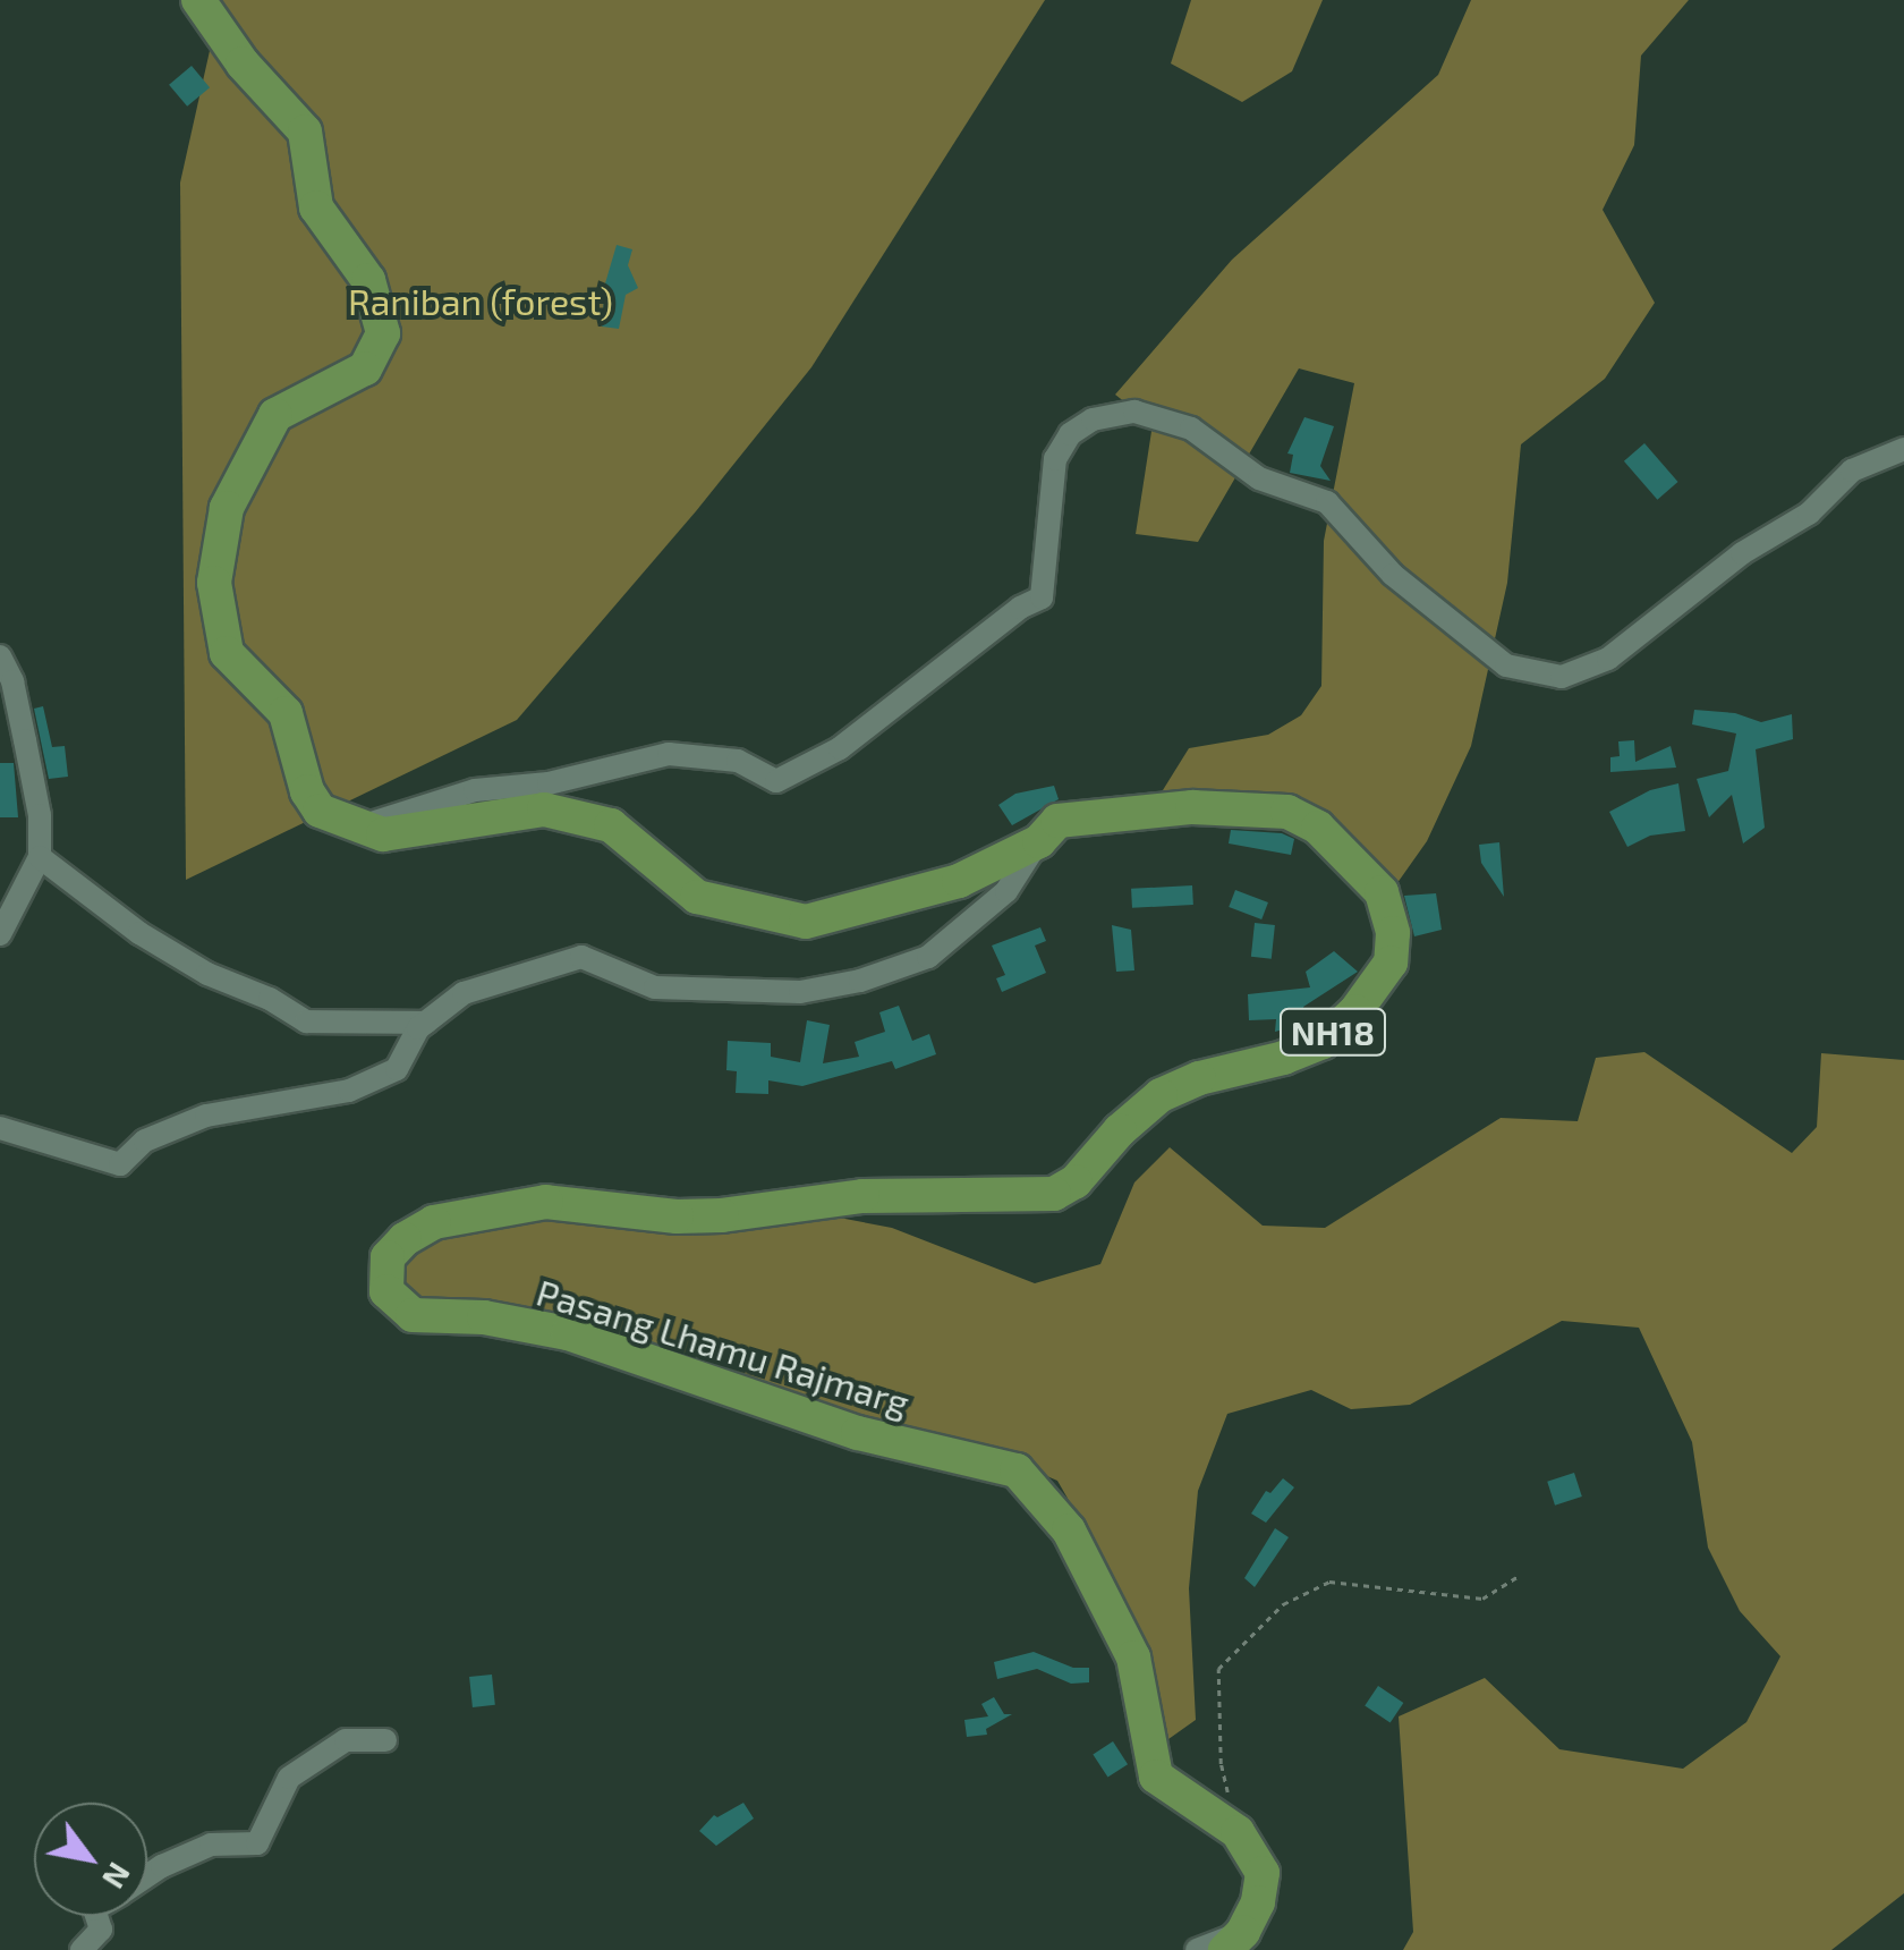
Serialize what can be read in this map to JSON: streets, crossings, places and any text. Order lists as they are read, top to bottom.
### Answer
{
  "streets": {
    "main road": ["NH18", "Pasang Lhamu Rajmarg"]
  },
  "parks": ["Raniban (forest)"],
  "north": "bottom right"
}
